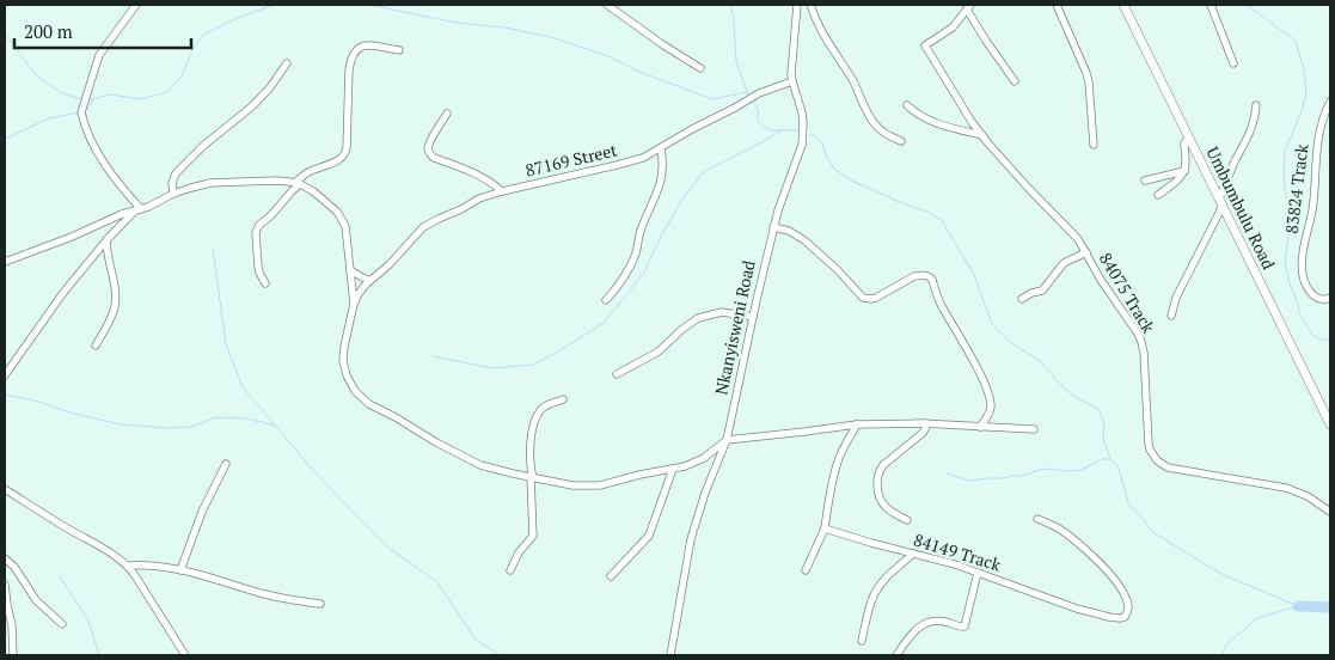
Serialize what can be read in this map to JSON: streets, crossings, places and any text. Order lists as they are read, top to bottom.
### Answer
{
  "streets": {
    "main road": ["Umbumbulu Road"],
    "street": [
      "87169 Street",
      "83824 Track",
      "84075 Track",
      "Nkanyisweni Road",
      "84149 Track"
    ]
  },
  "crossings": [
    ["87169 Street", "Nkanyisweni Road"]
  ],
  "scale_bar": "200 m"
}
